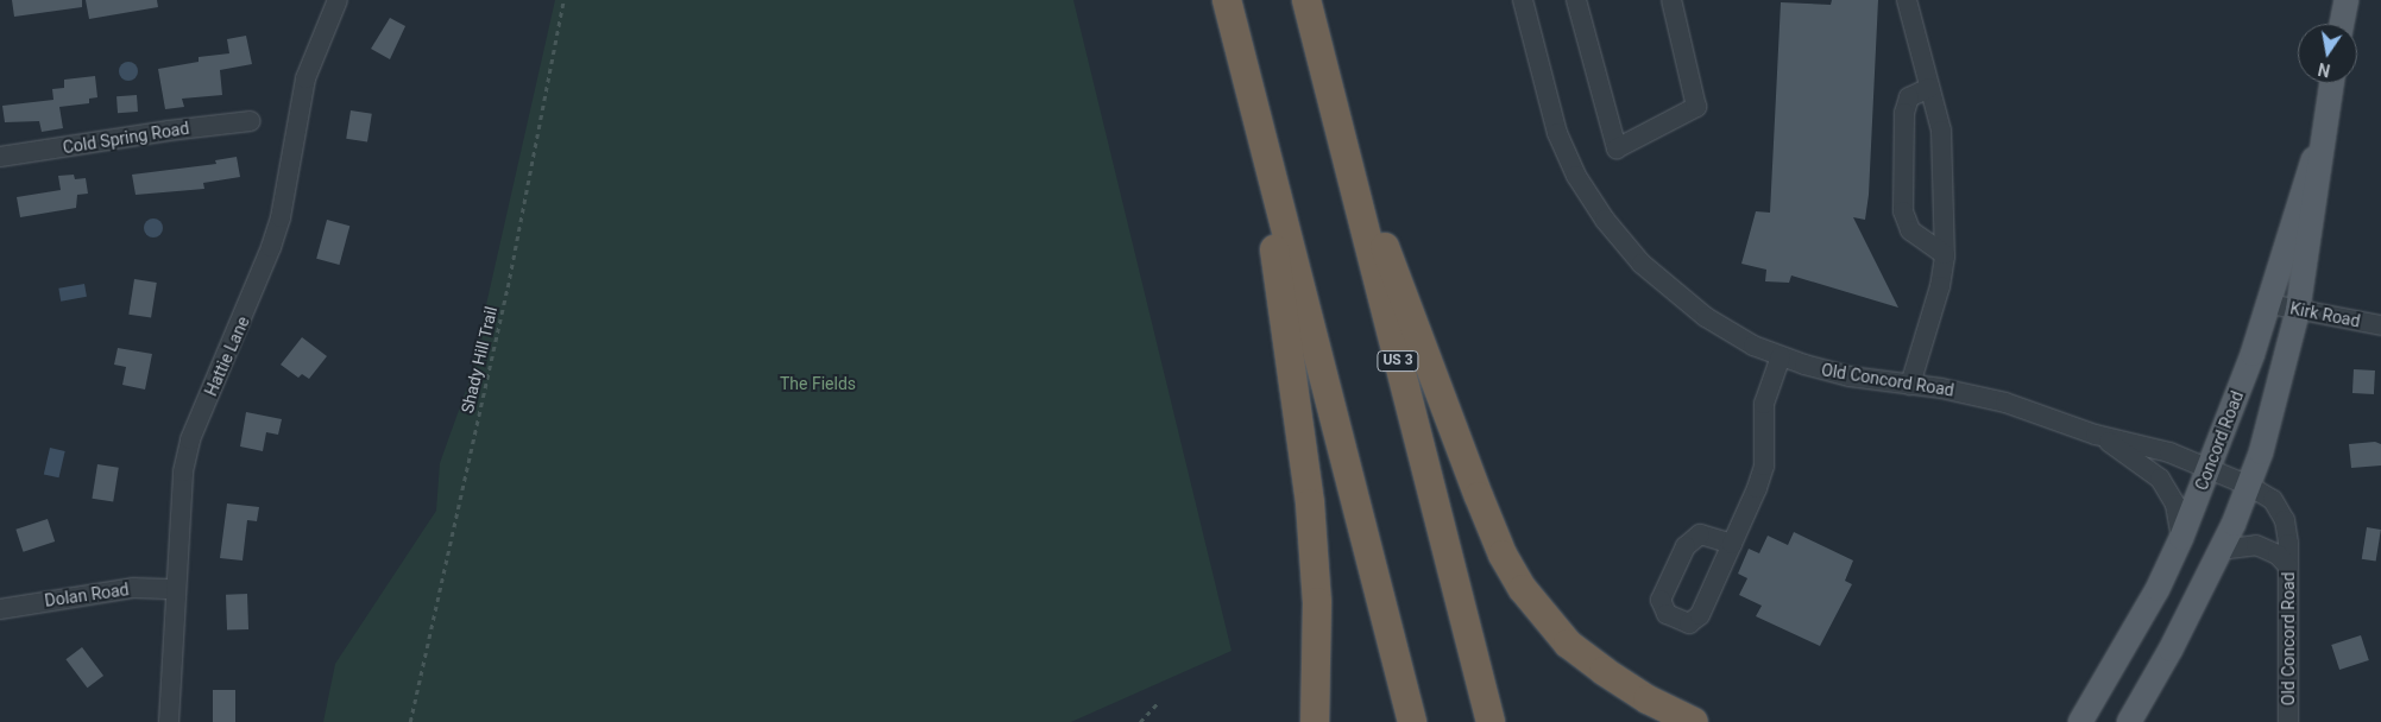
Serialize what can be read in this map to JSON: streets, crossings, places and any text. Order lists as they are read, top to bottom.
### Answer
{
  "streets": {
    "highway": ["US 3"],
    "main road": ["Concord Road"],
    "street": [
      "Cold Spring Road",
      "Kirk Road",
      "Hattie Lane",
      "Old Concord Road",
      "Dolan Road"
    ],
    "path": ["Shady Hill Trail"]
  },
  "crossings": [
    ["Kirk Road", "Concord Road"],
    ["Hattie Lane", "Dolan Road"],
    ["Old Concord Road", "Concord Road"]
  ],
  "parks": ["The Fields"],
  "north": "bottom"
}
